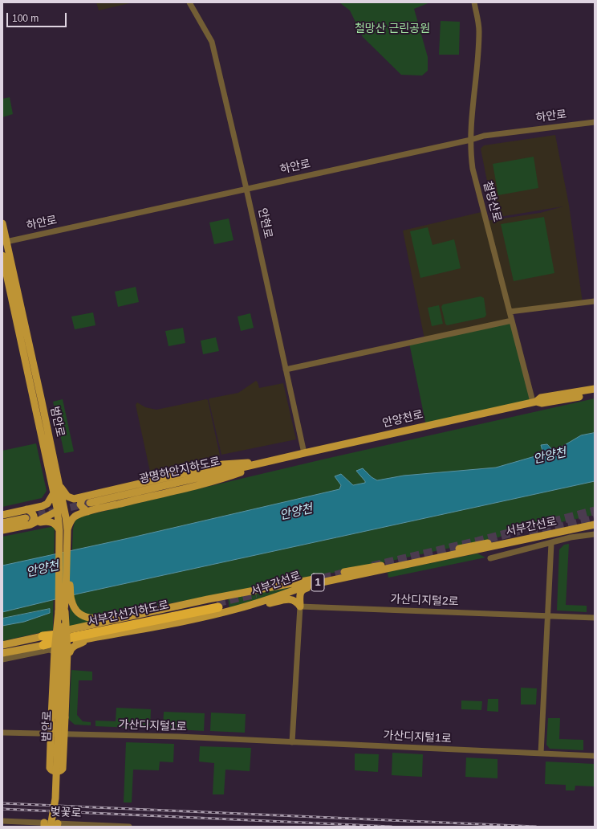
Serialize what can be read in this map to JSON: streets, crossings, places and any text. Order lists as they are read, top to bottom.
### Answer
{
  "streets": {
    "highway": ["서부간선지하도로"],
    "main road": [
      "안양천로",
      "범안로",
      "광명하안지하도로",
      "서부간선로",
      "1"
    ],
    "street": [
      "하안로",
      "철망산로",
      "안현로",
      "가산디지털2로",
      "가산디지털1로",
      "벚꽃로"
    ]
  },
  "crossings": [
    ["하안로", "철망산로"],
    ["하안로", "안현로"],
    ["하안로", "범안로"],
    ["철망산로", "안양천로"],
    ["안현로", "안양천로"],
    ["안양천로", "광명하안지하도로"],
    ["범안로", "가산디지털1로"],
    ["범안로", "벚꽃로"],
    ["서부간선로", "서부간선지하도로"]
  ],
  "water": ["안양천"],
  "parks": ["철망산 근린공원"],
  "scale_bar": "100 m"
}
